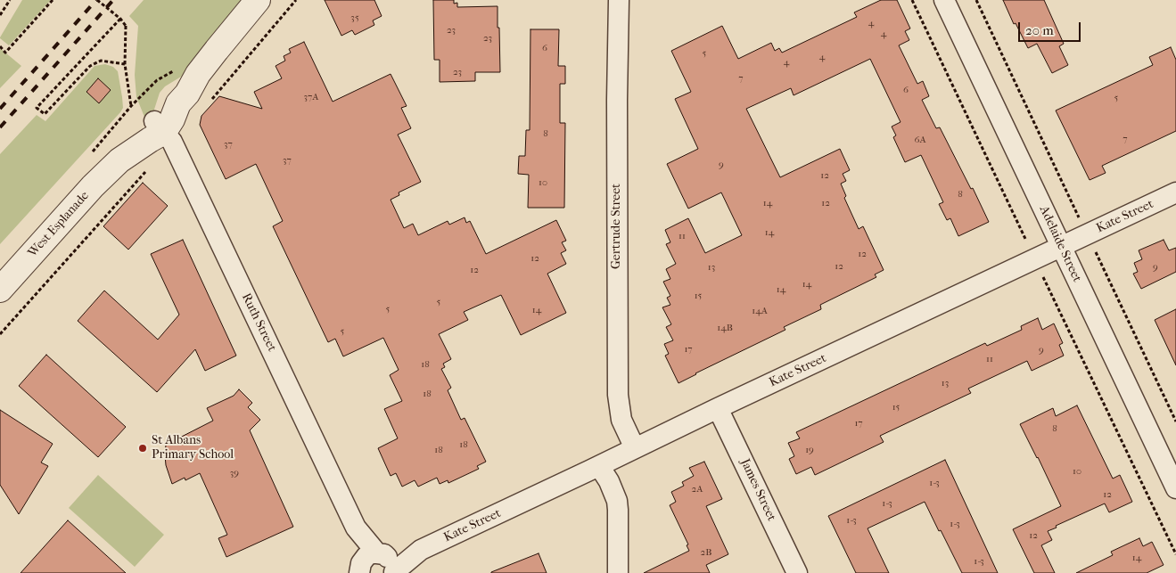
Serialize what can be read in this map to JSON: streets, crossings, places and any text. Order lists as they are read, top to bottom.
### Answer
{
  "streets": {
    "street": [
      "Kate Street",
      "West Esplanade",
      "Gertrude Street",
      "Adelaide Street",
      "Ruth Street",
      "James Street"
    ]
  },
  "crossings": [
    ["Kate Street", "Gertrude Street"],
    ["Kate Street", "Adelaide Street"],
    ["Kate Street", "Ruth Street"],
    ["Kate Street", "James Street"],
    ["West Esplanade", "Ruth Street"]
  ],
  "places": ["St Albans Primary School"],
  "house_numbers": [
    "35",
    "4",
    "23",
    "4",
    "23",
    "6",
    "5",
    "4",
    "4",
    "23",
    "7",
    "6",
    "37A",
    "5",
    "8",
    "7",
    "6A",
    "37",
    "37",
    "9",
    "12",
    "10",
    "8",
    "14",
    "12",
    "14",
    "11",
    "12",
    "12",
    "12",
    "13",
    "9",
    "12",
    "14",
    "14",
    "15",
    "5",
    "5",
    "14",
    "14A",
    "14B",
    "5",
    "17",
    "9",
    "11",
    "18",
    "13",
    "18",
    "15",
    "17",
    "8",
    "18",
    "18",
    "19",
    "10",
    "39",
    "1-3",
    "2A",
    "12",
    "1-3",
    "1-3",
    "1-3",
    "12",
    "2B",
    "14",
    "1-3"
  ],
  "scale_bar": "20 m"
}
